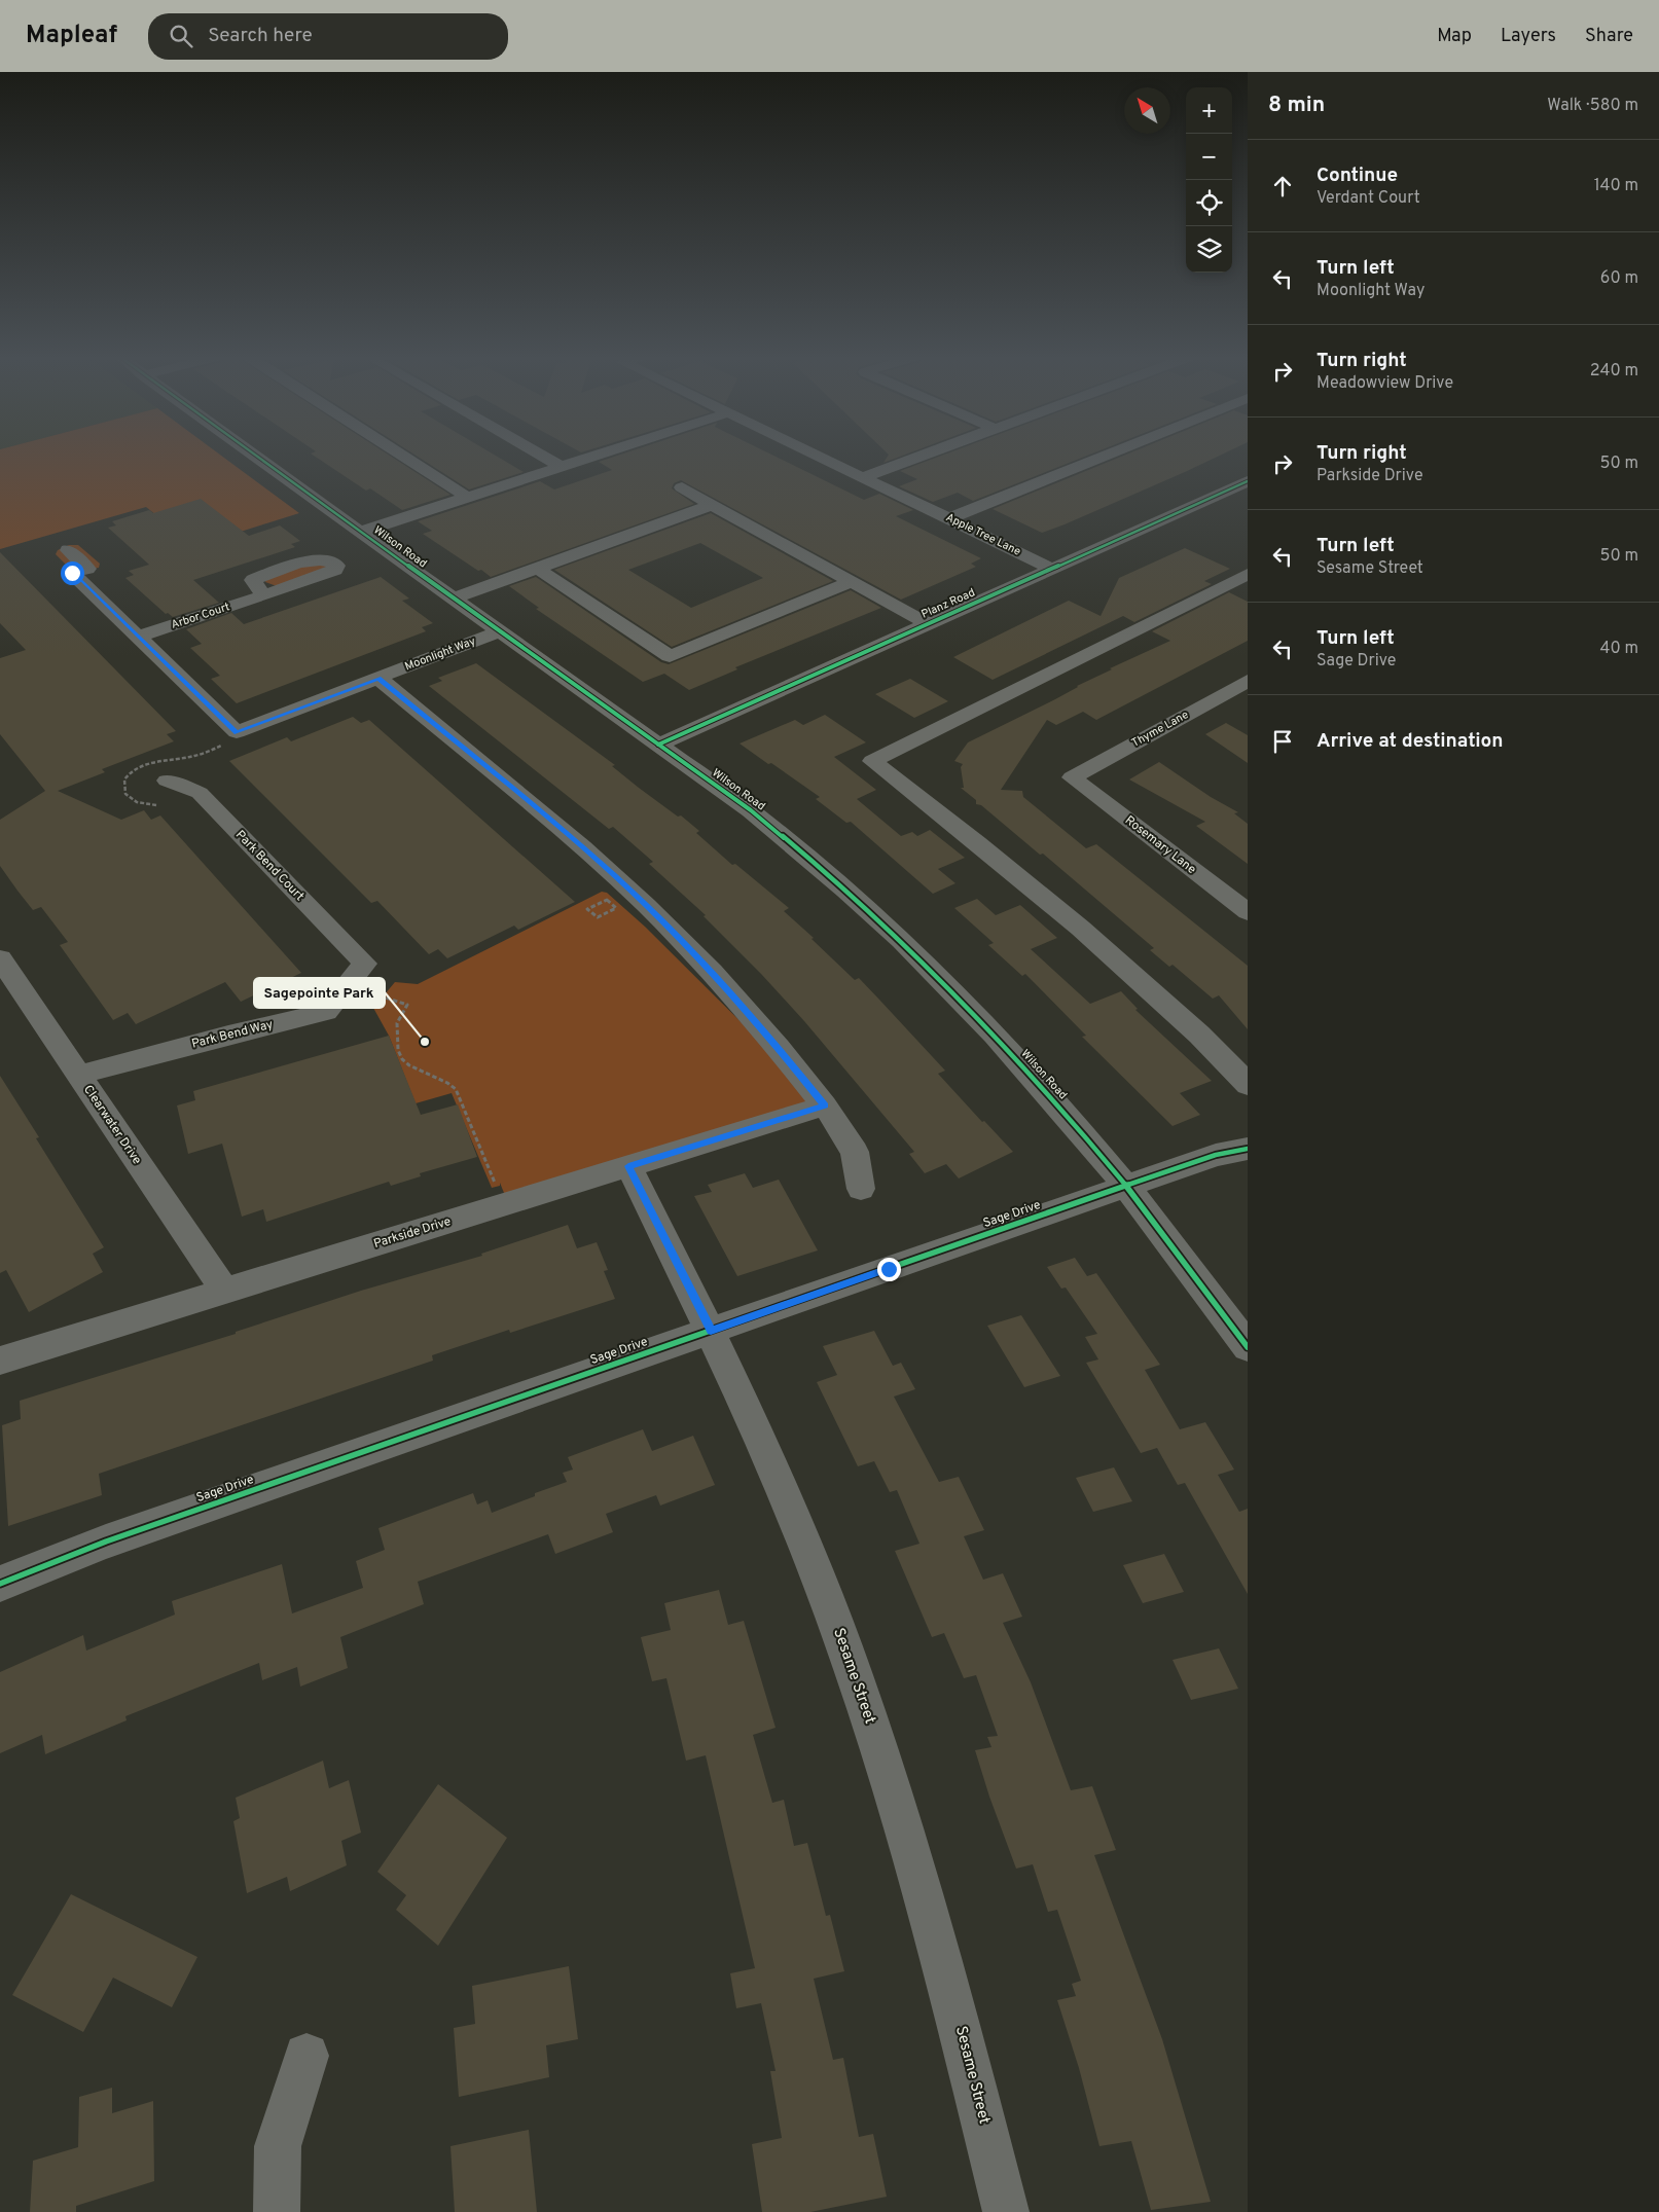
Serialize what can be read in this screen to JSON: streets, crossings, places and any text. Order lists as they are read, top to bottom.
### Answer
{
  "streets": {
    "street": [
      "Apple Tree Lane",
      "Wilson Road",
      "Planz Road",
      "Arbor Court",
      "Moonlight Way",
      "Thyme Lane",
      "Rosemary Lane",
      "Park Bend Court",
      "Park Bend Way",
      "Clearwater Drive",
      "Sage Drive",
      "Parkside Drive",
      "Sesame Street"
    ]
  },
  "crossings": [
    ["Apple Tree Lane", "Planz Road"],
    ["Wilson Road", "Planz Road"],
    ["Wilson Road", "Moonlight Way"],
    ["Wilson Road", "Sage Drive"],
    ["Arbor Court", "Moonlight Way"],
    ["Thyme Lane", "Rosemary Lane"],
    ["Park Bend Court", "Park Bend Way"],
    ["Park Bend Way", "Clearwater Drive"],
    ["Clearwater Drive", "Parkside Drive"],
    ["Sage Drive", "Sesame Street"],
    ["Parkside Drive", "Sesame Street"]
  ],
  "places": ["Sagepointe Park"],
  "north": "top left",
  "page": {
    "header": "Mapleaf",
    "search": "Search here",
    "nav": ["Map", "Layers", "Share"],
    "heading": ["8 min", "Walk · 580 m"],
    "map_buttons": ["+", "−"],
    "list": [
      ["Continue", "Verdant Court", "140 m"],
      ["Turn left", "Moonlight Way", "60 m"],
      ["Turn right", "Meadowview Drive", "240 m"],
      ["Turn right", "Parkside Drive", "50 m"],
      ["Turn left", "Sesame Street", "50 m"],
      ["Turn left", "Sage Drive", "40 m"],
      "Arrive at destination"
    ]
  }
}
